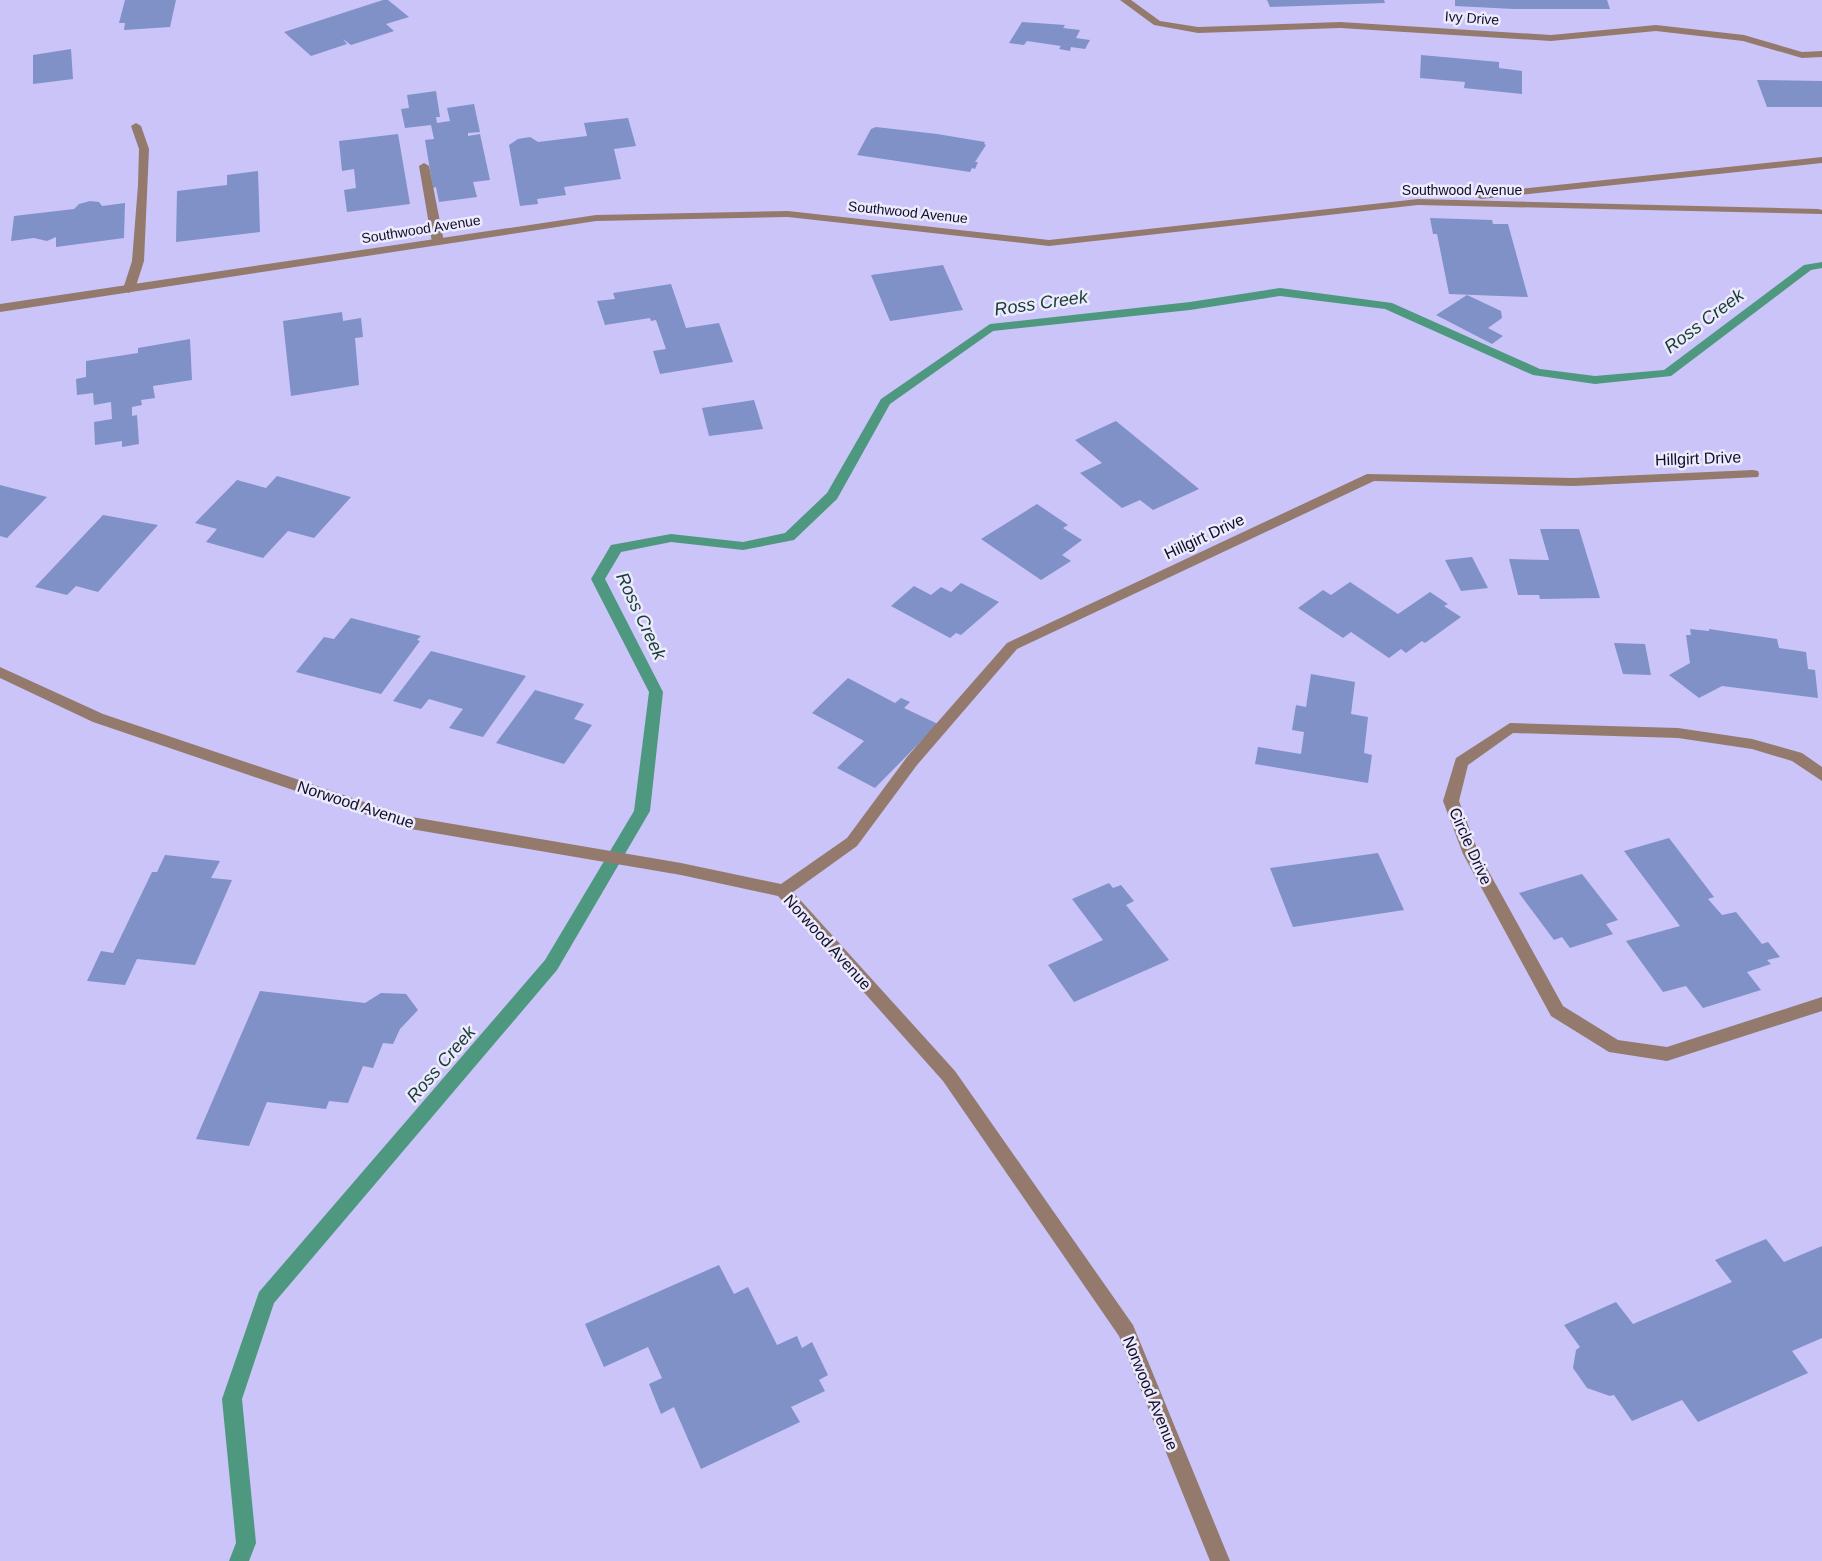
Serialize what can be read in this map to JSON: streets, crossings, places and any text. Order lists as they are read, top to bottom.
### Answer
{
  "streets": {
    "street": [
      "Ivy Drive",
      "Southwood Avenue",
      "Hillgirt Drive",
      "Norwood Avenue",
      "Circle Drive"
    ]
  },
  "crossings": [
    ["Hillgirt Drive", "Norwood Avenue"]
  ],
  "water": ["Ross Creek"]
}
